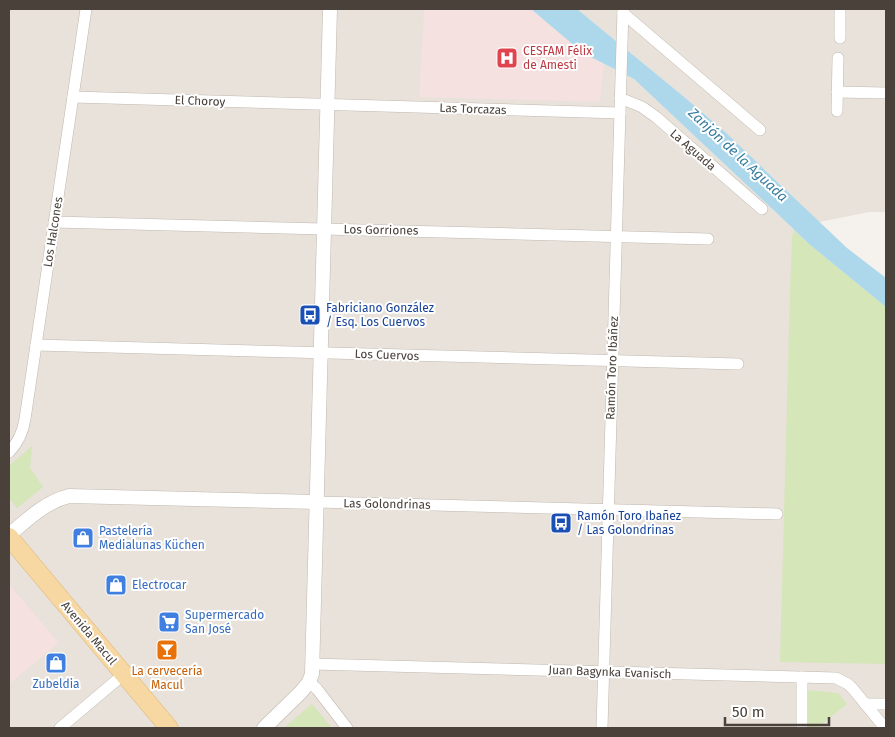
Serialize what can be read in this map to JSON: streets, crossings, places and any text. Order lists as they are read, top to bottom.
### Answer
{
  "streets": {
    "main road": ["Avenida Macul"],
    "street": [
      "El Choroy",
      "Las Torcazas",
      "La Aguada",
      "Los Gorriones",
      "Los Halcones",
      "Los Cuervos",
      "Ramón Toro Ibáñez",
      "Las Golondrinas",
      "Juan Bagynka Evanisch"
    ]
  },
  "crossings": [
    ["El Choroy", "Las Torcazas"],
    ["El Choroy", "Los Halcones"],
    ["Las Torcazas", "Ramón Toro Ibáñez"],
    ["La Aguada", "Ramón Toro Ibáñez"],
    ["Los Gorriones", "Los Halcones"],
    ["Los Gorriones", "Ramón Toro Ibáñez"],
    ["Los Halcones", "Los Cuervos"],
    ["Los Cuervos", "Ramón Toro Ibáñez"],
    ["Ramón Toro Ibáñez", "Las Golondrinas"],
    ["Ramón Toro Ibáñez", "Juan Bagynka Evanisch"],
    ["Las Golondrinas", "Avenida Macul"]
  ],
  "water": ["Zanjón de la Aguada"],
  "places": {
    "hospital": ["CESFAM Félix de Amesti"],
    "bus stop": ["Fabriciano González / Esq. Los Cuervos", "Ramón Toro Ibañez / Las Golondrinas"],
    "shop": ["Pastelería Medialunas Küchen", "Electrocar", "Zubeldia"],
    "supermarket": ["Supermercado San José"],
    "bar": ["La cervecería Macul"]
  },
  "scale_bar": "50 m"
}
